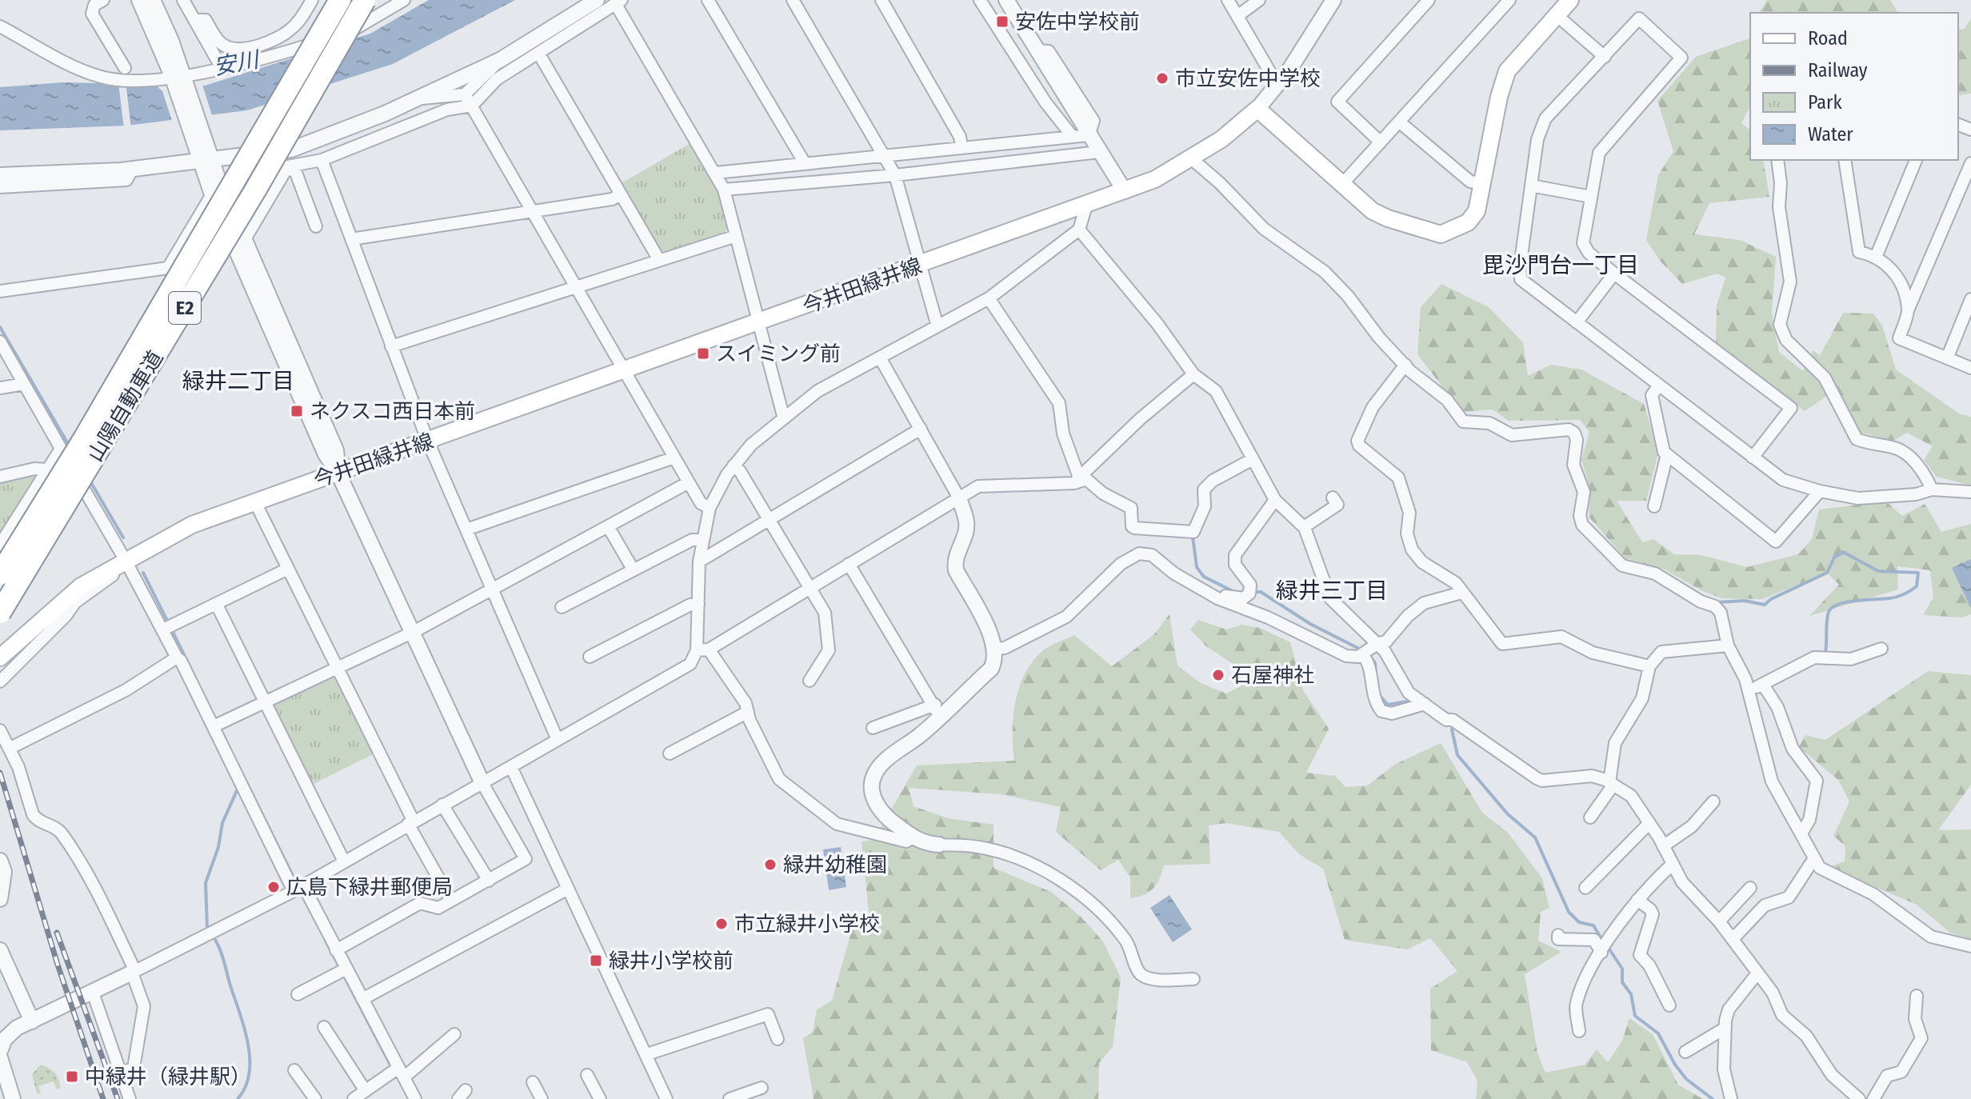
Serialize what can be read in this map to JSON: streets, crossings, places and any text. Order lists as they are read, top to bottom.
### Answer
{
  "streets": {
    "highway": ["E2", "山陽自動車道"],
    "main road": ["今井田緑井線"]
  },
  "districts": ["毘沙門台一丁目", "緑井二丁目", "緑井三丁目"],
  "water": ["安川"],
  "places": {
    "transit": [
      "安佐中学校前",
      "スイミング前",
      "ネクスコ西日本前",
      "緑井小学校前",
      "中緑井（緑井駅）"
    ],
    "other": [
      "市立安佐中学校",
      "石屋神社",
      "緑井幼稚園",
      "広島下緑井郵便局",
      "市立緑井小学校"
    ]
  },
  "legend": [
    "Road",
    "Railway",
    "Park",
    "Water"
  ]
}
